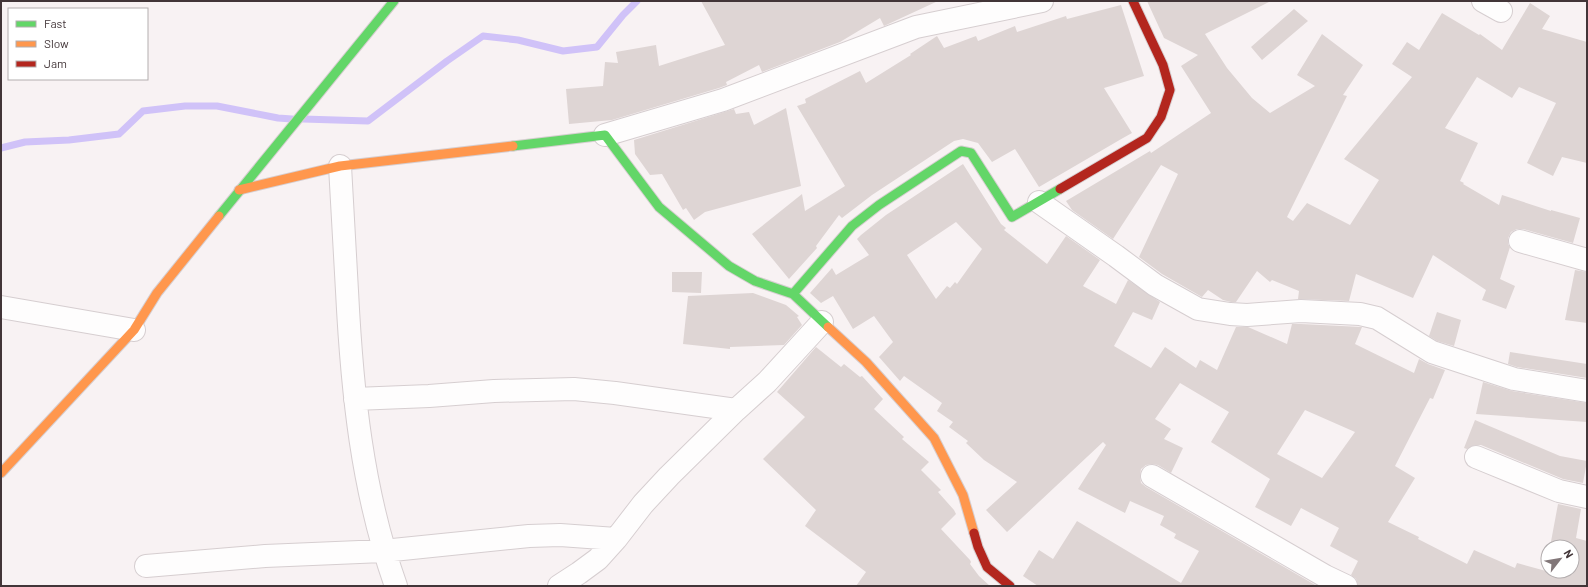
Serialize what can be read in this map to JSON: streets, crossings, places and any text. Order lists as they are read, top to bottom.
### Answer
{
  "legend": ["Fast", "Slow", "Jam"],
  "north": "top right"
}
